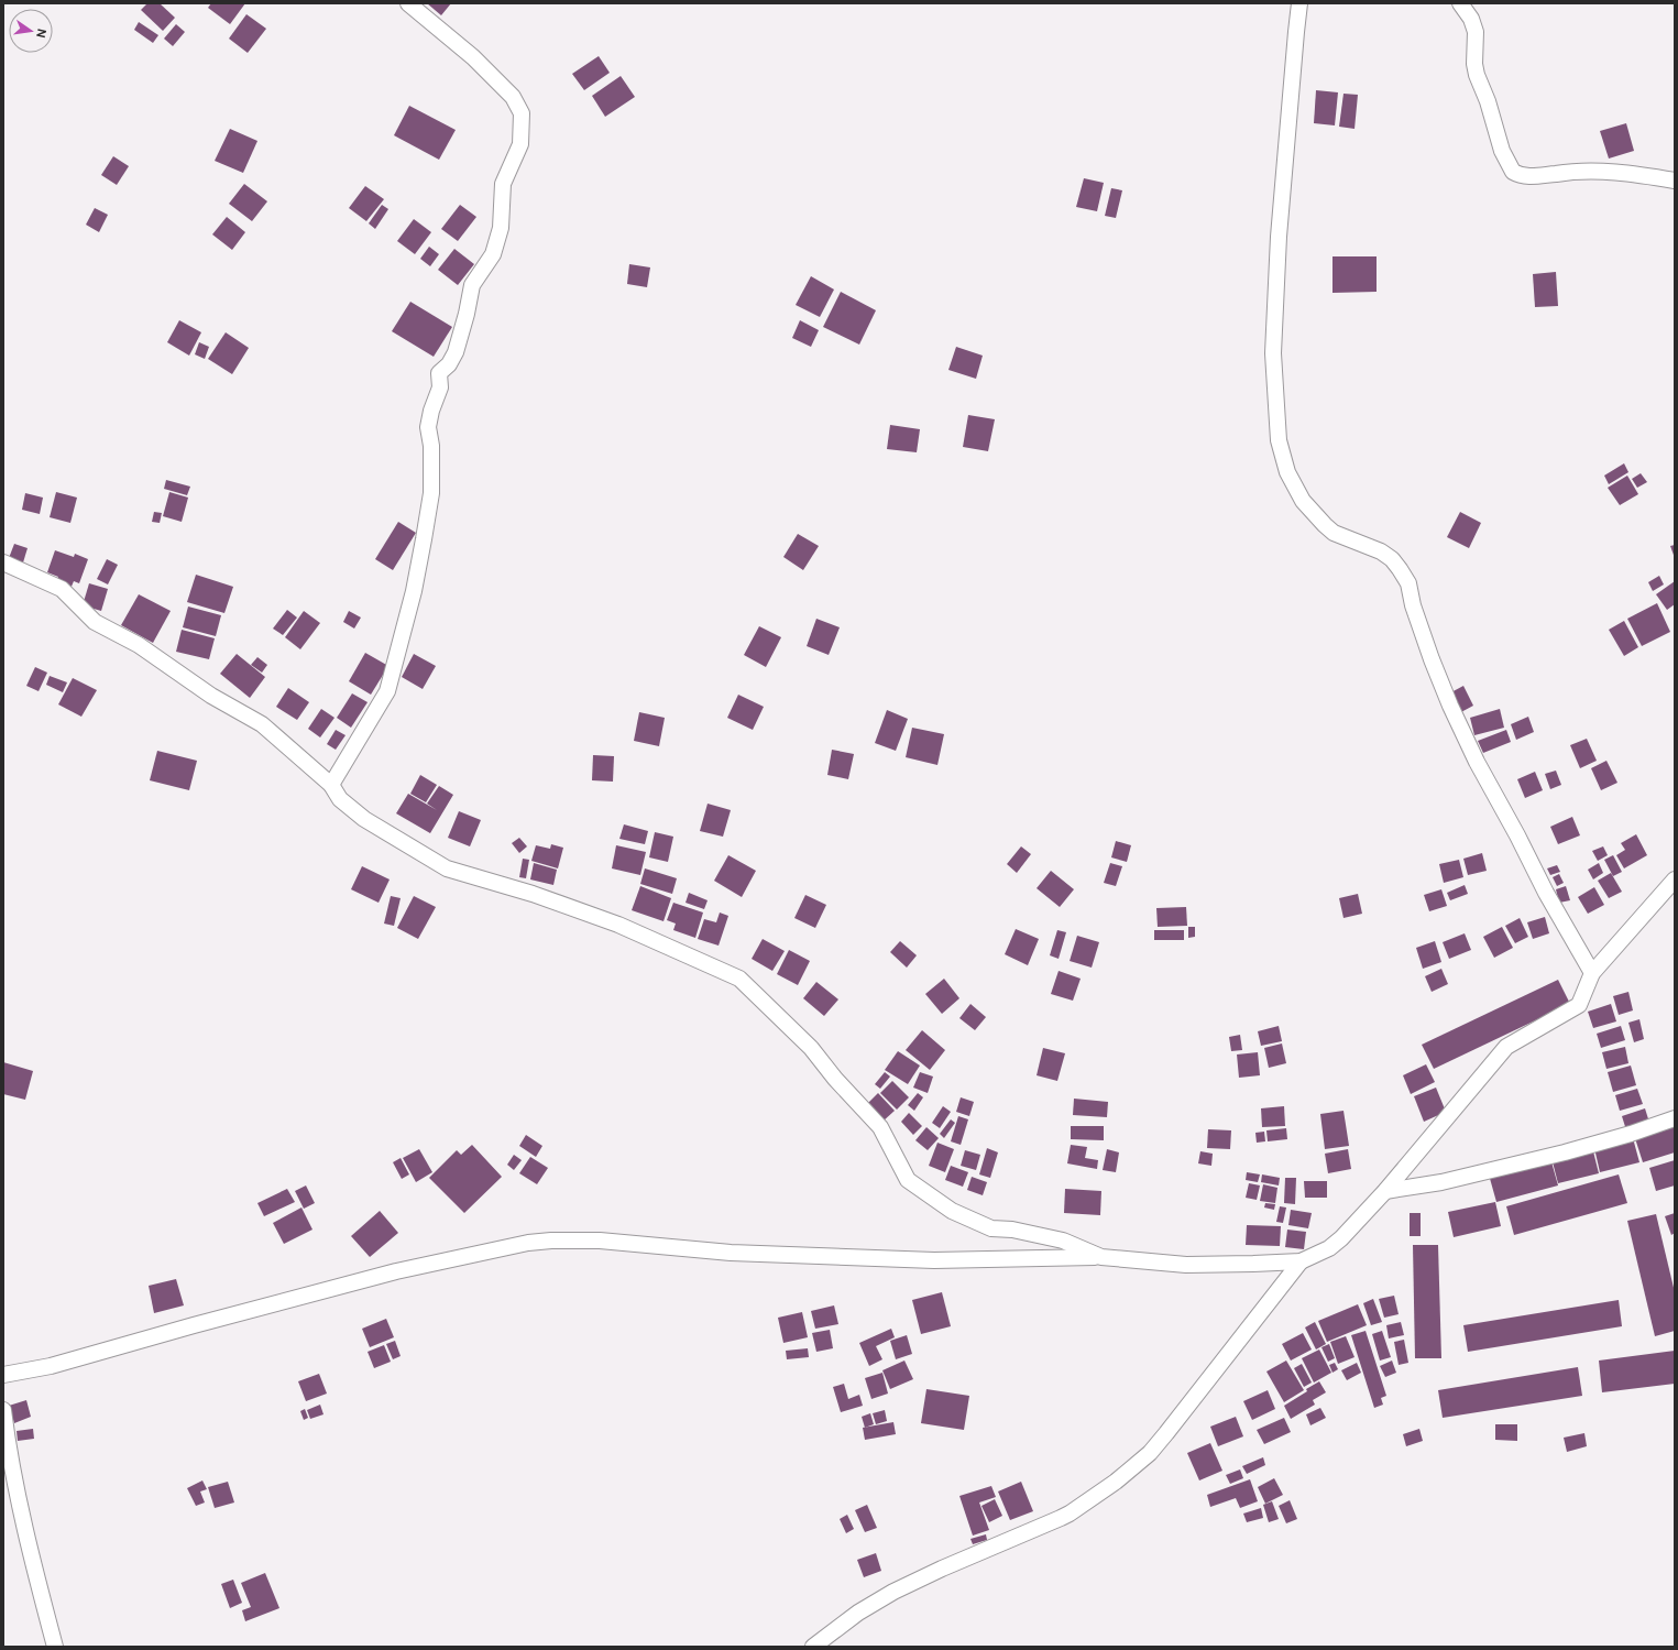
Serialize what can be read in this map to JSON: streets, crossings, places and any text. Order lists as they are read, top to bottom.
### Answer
{
  "north": "right"
}
